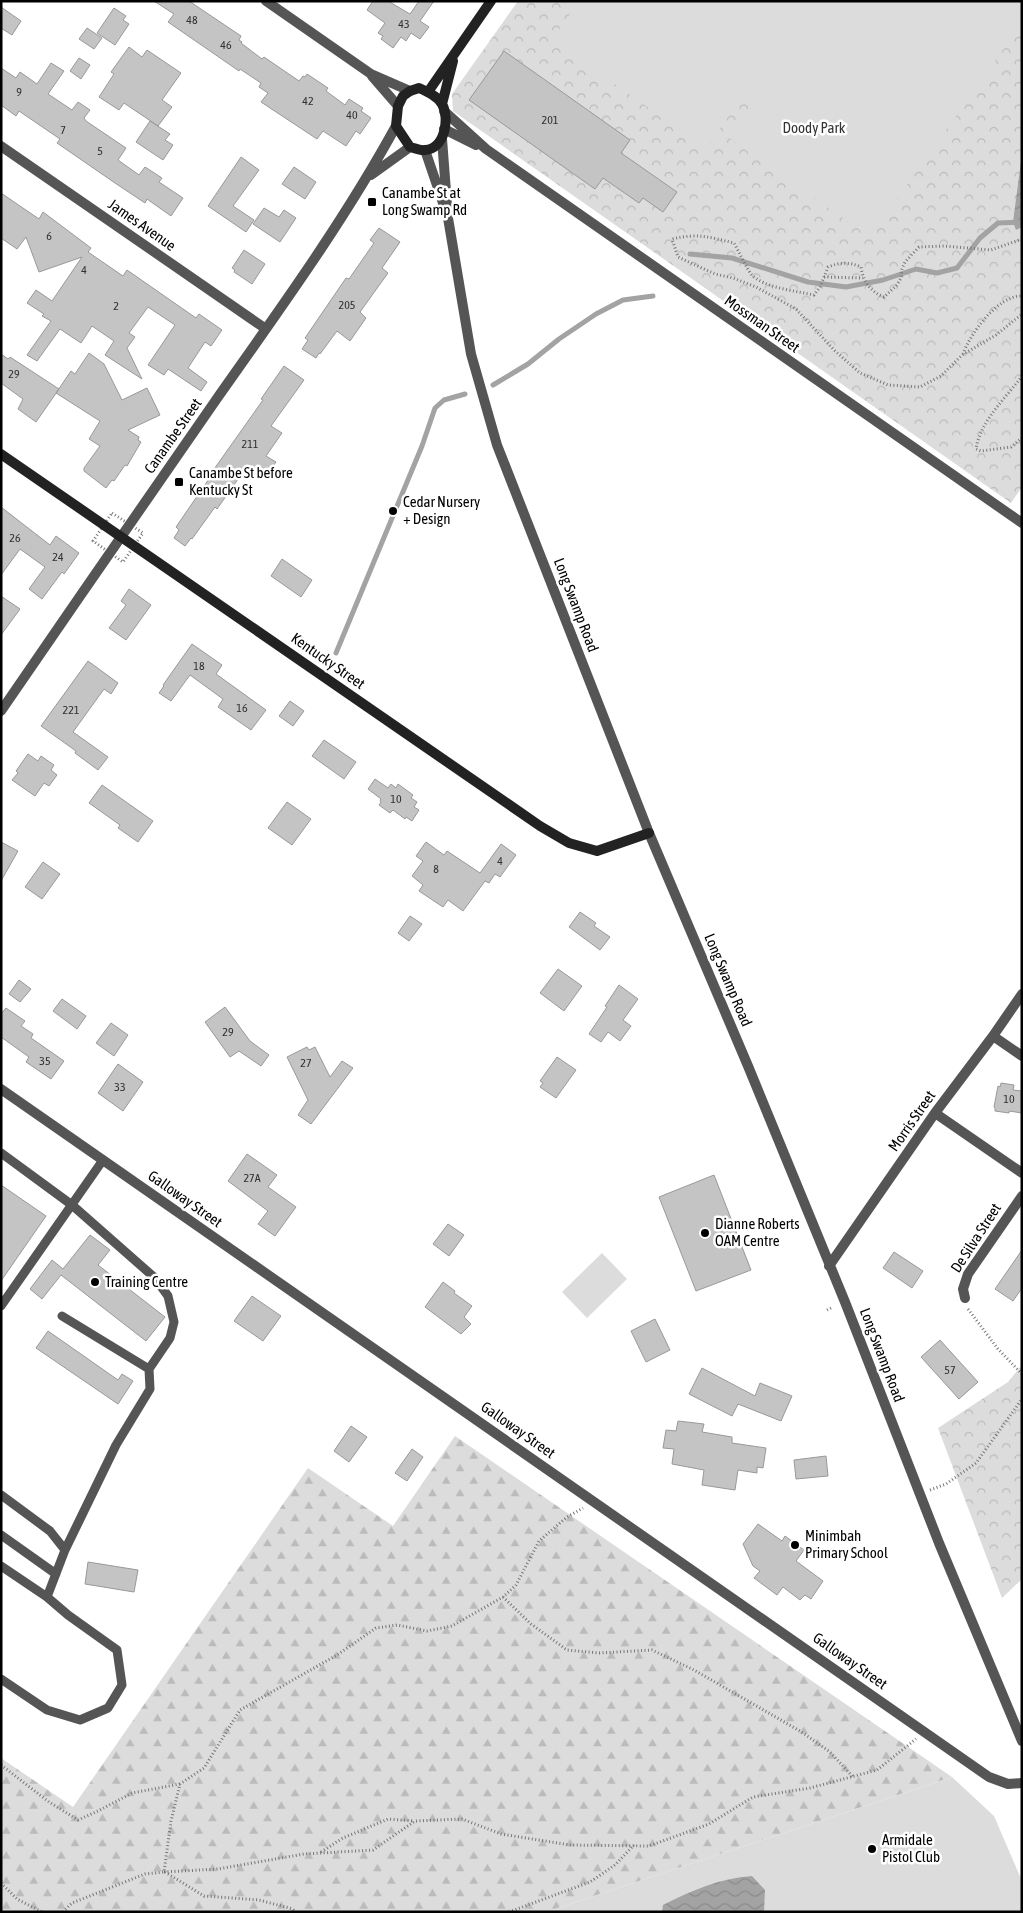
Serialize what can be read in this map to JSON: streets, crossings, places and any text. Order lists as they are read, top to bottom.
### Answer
{
  "streets": {
    "street": [
      "James Avenue",
      "Mossman Street",
      "Canambe Street",
      "Long Swamp Road",
      "Kentucky Street",
      "Morris Street",
      "Galloway Street",
      "De Silva Street"
    ]
  },
  "crossings": [
    ["James Avenue", "Canambe Street"],
    ["Mossman Street", "Canambe Street"],
    ["Mossman Street", "Long Swamp Road"],
    ["Canambe Street", "Long Swamp Road"],
    ["Canambe Street", "Kentucky Street"],
    ["Long Swamp Road", "Kentucky Street"],
    ["Long Swamp Road", "Morris Street"]
  ],
  "parks": ["Doody Park"],
  "places": {
    "transit": ["Canambe St at Long Swamp Rd", "Canambe St before Kentucky St"],
    "other": [
      "Cedar Nursery + Design",
      "Dianne Roberts OAM Centre",
      "Training Centre",
      "Minimbah Primary School",
      "Armidale Pistol Club"
    ]
  },
  "house_numbers": [
    "48",
    "43",
    "46",
    "9",
    "42",
    "40",
    "201",
    "7",
    "5",
    "6",
    "4",
    "205",
    "2",
    "29",
    "211",
    "26",
    "24",
    "18",
    "16",
    "221",
    "10",
    "4",
    "8",
    "29",
    "35",
    "27",
    "33",
    "10",
    "27A",
    "57"
  ]
}
